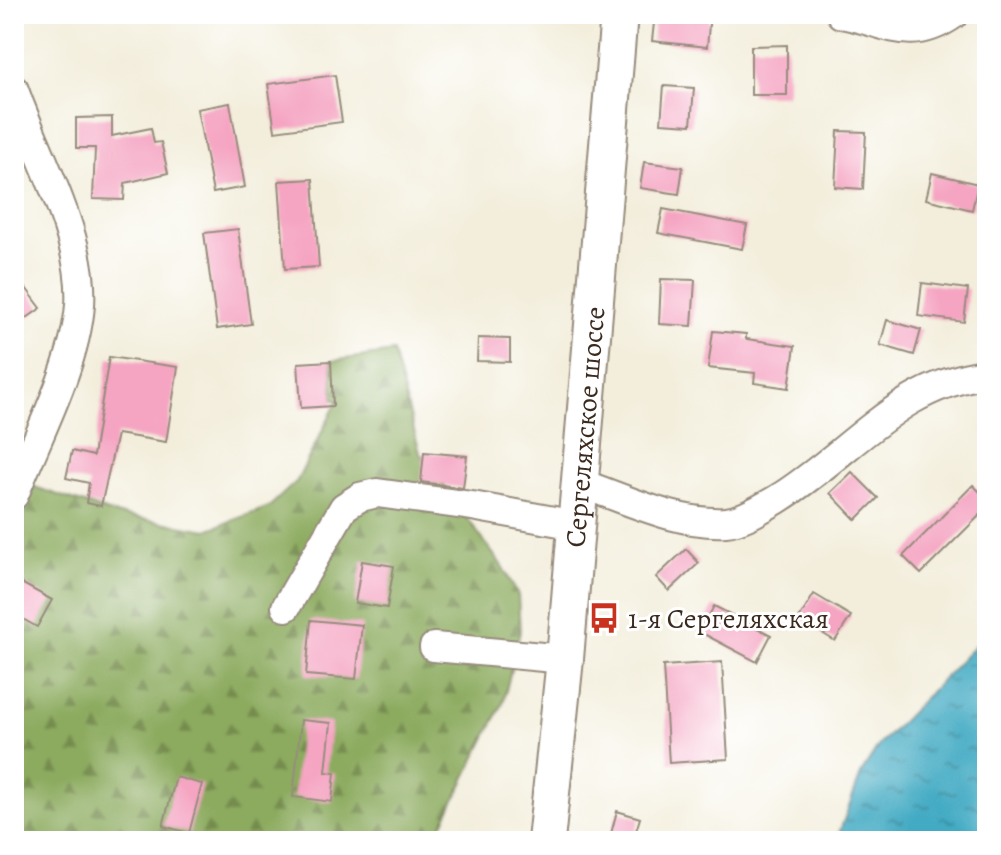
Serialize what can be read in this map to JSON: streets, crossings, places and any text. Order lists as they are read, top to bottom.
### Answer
{
  "streets": {
    "main road": ["Сергеляхское шоссе"]
  },
  "places": {
    "bus stop": ["1-я Сергеляхская"]
  }
}
